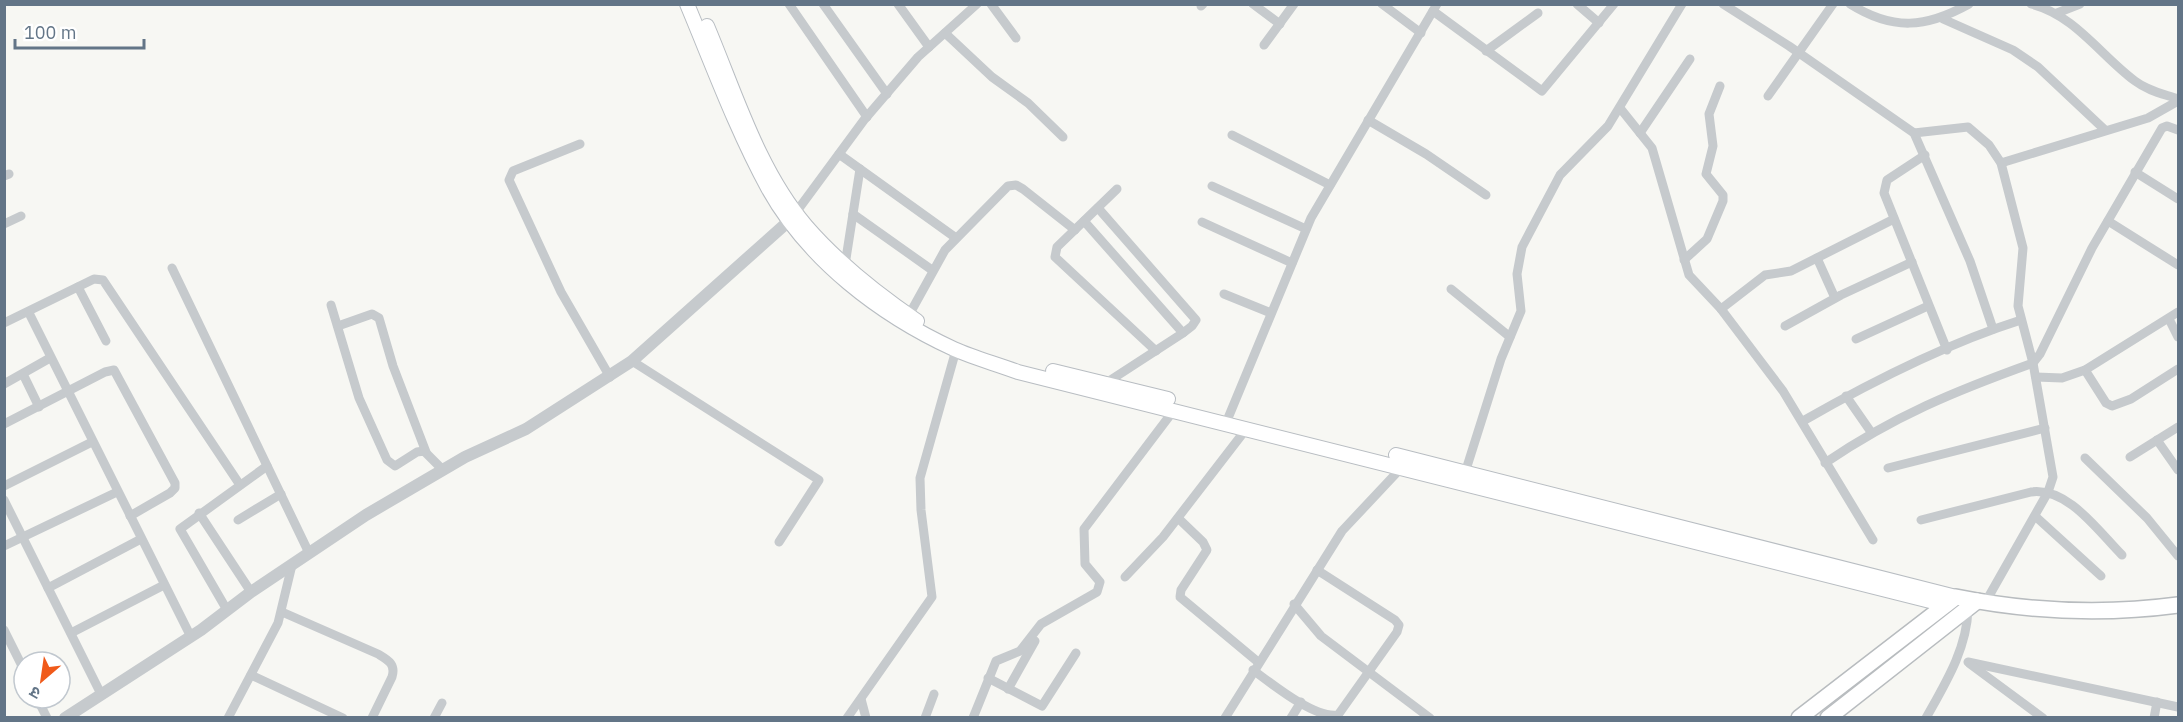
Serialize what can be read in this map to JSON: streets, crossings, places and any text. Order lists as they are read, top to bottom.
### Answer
{
  "scale_bar": "100 m",
  "north": "bottom left"
}
